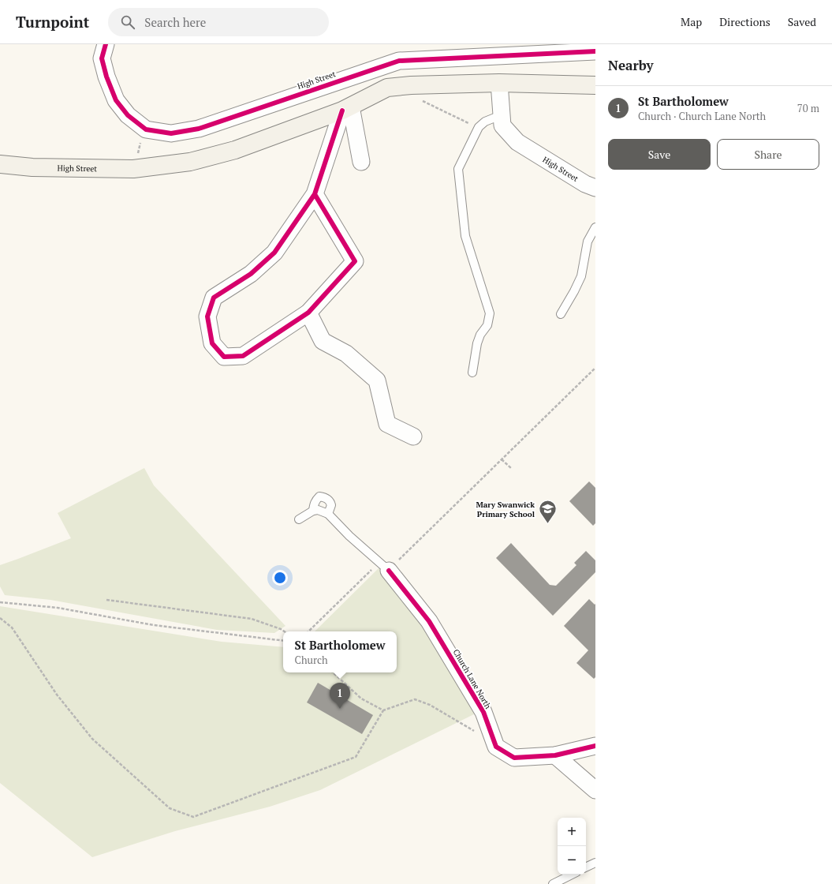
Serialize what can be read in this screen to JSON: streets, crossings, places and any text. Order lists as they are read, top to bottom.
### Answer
{
  "streets": {
    "main road": ["High Street"],
    "street": ["Church Lane North"]
  },
  "places": {
    "school or university": ["Mary Swanwick Primary School"]
  },
  "page": {
    "header": "Turnpoint",
    "search": "Search here",
    "nav": ["Map", "Directions", "Saved"],
    "heading": "Nearby",
    "list": [
      {
        "mark": "1",
        "name": "St Bartholomew",
        "note": "Church · Church Lane North",
        "value": "70 m"
      }
    ],
    "buttons": ["Save", "Share"],
    "popup": ["St Bartholomew", "Church"],
    "pins": "1",
    "map_buttons": ["+", "−"]
  }
}
